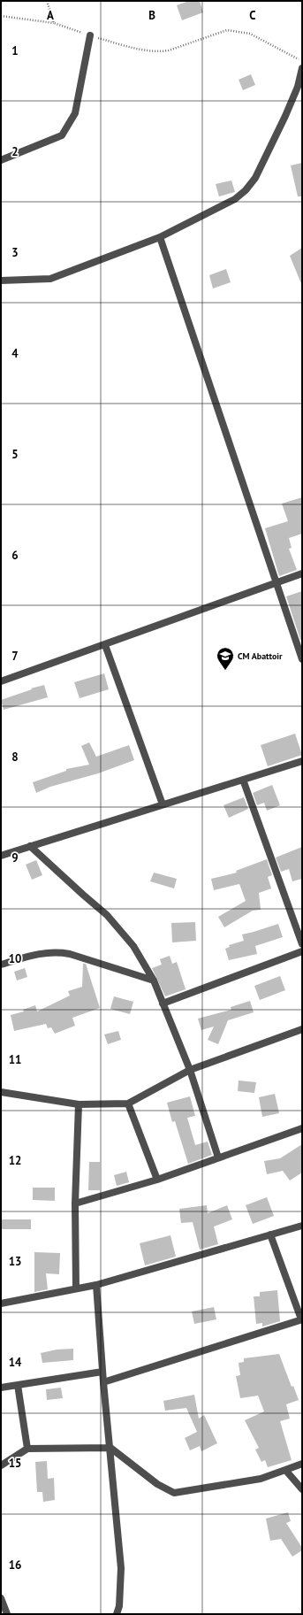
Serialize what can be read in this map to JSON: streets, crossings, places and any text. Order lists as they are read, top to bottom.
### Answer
{
  "places": {
    "school or university": ["CM Abattoir"]
  },
  "grid": {
    "columns": ["A", "B", "C"],
    "rows": [
      "1",
      "2",
      "3",
      "4",
      "5",
      "6",
      "7",
      "8",
      "9",
      "10",
      "11",
      "12",
      "13",
      "14",
      "15",
      "16"
    ]
  }
}
